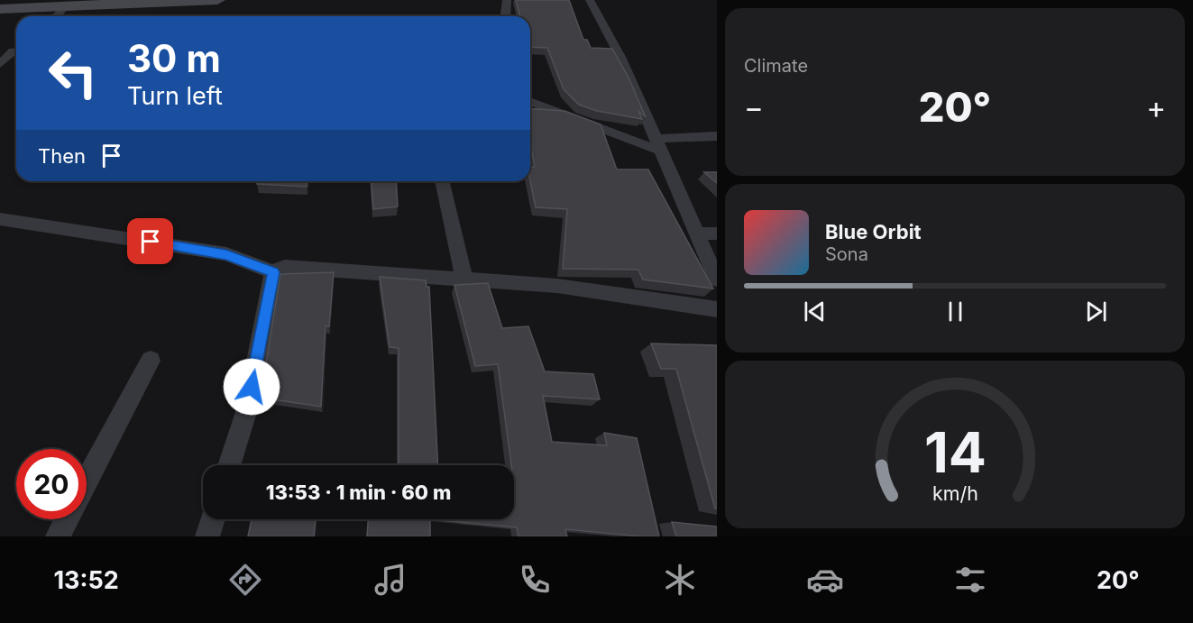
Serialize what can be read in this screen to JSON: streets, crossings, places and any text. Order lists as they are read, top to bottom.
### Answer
{
  "page": {
    "tile": "Climate",
    "turn": ["30 m", "Turn left"],
    "heat": ["−", "20°", "+"],
    "then": "Then",
    "song": ["Blue Orbit", "Sona"],
    "limit": "20",
    "trip": "13:53 · 1 min · 60 m",
    "tabs": ["13:52", "20°"],
    "gauge": ["14", "km/h"]
  }
}
